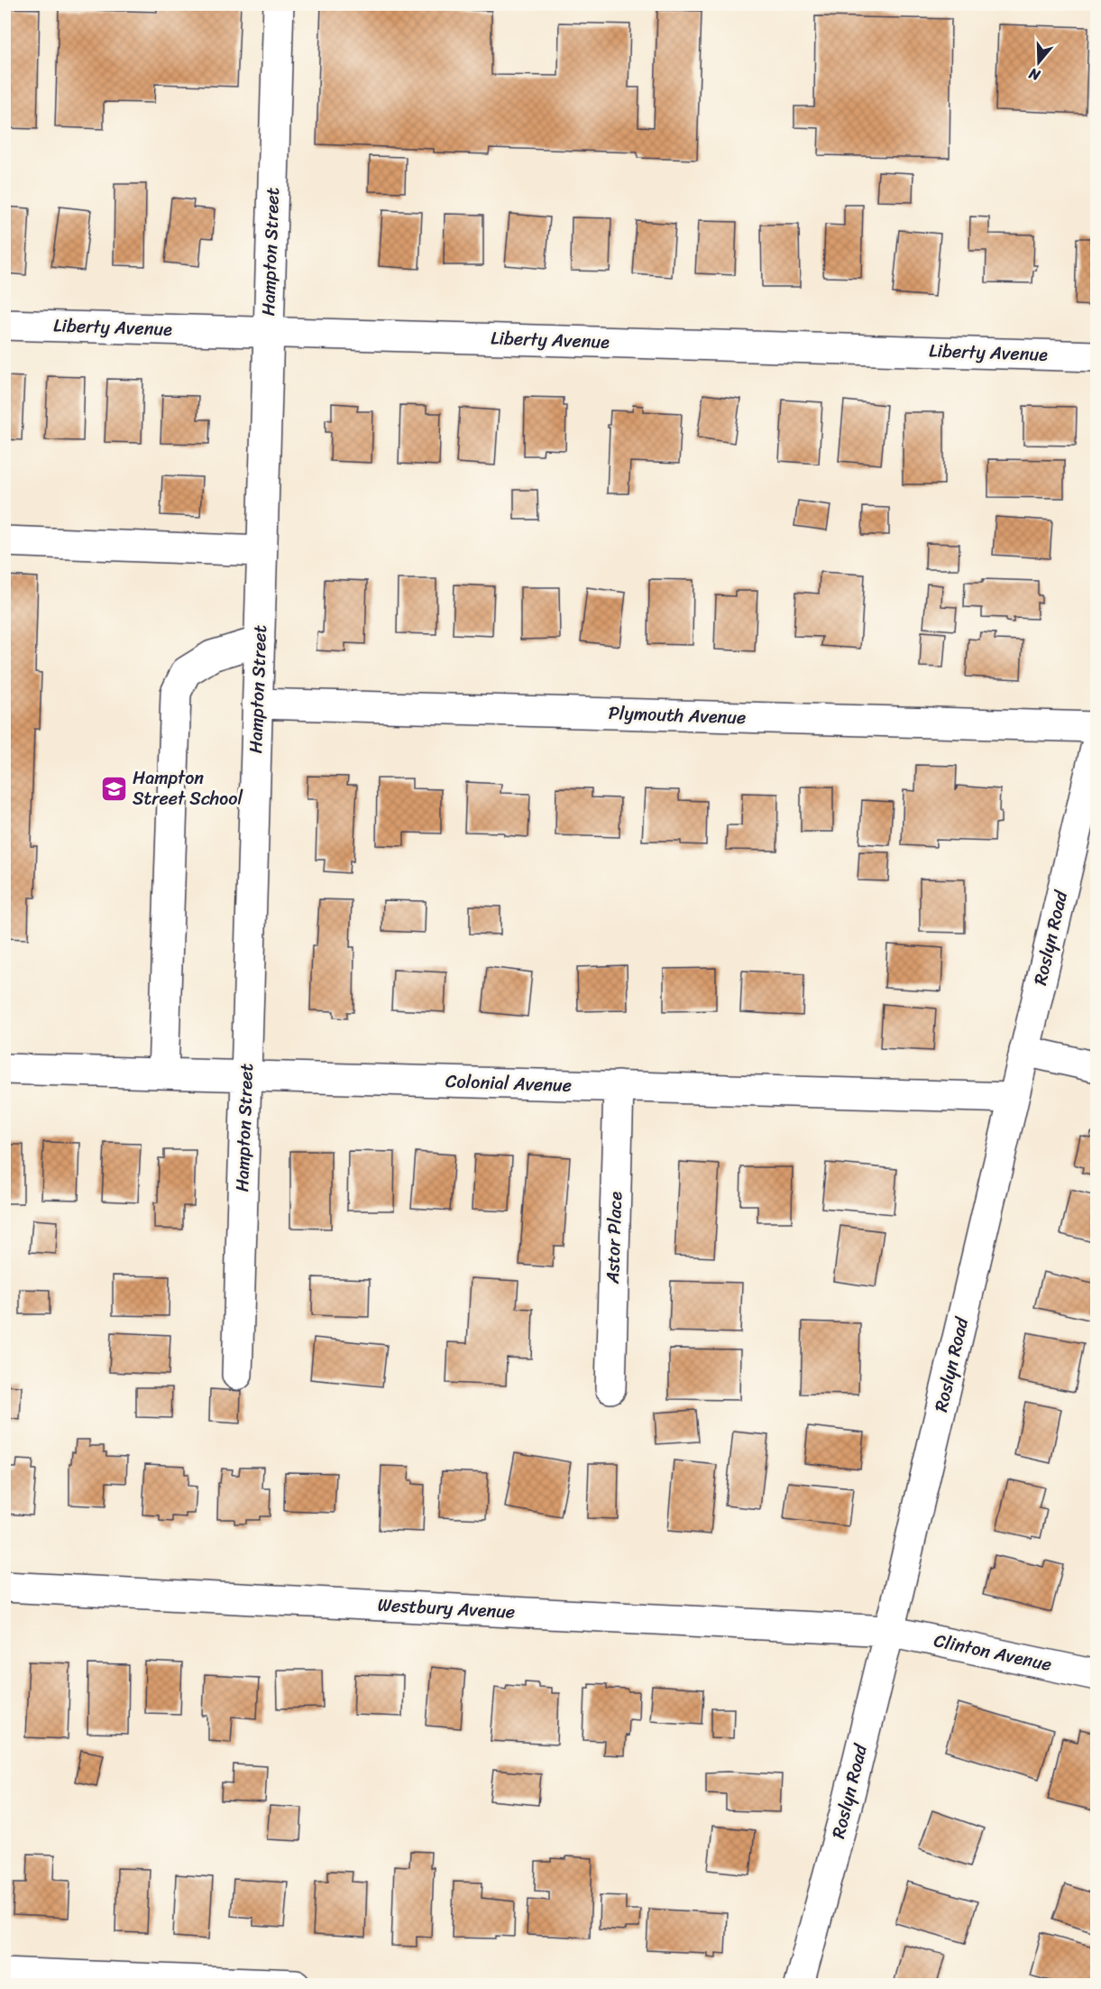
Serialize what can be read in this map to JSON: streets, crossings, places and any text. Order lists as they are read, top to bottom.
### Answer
{
  "streets": {
    "street": [
      "Hampton Street",
      "Liberty Avenue",
      "Plymouth Avenue",
      "Roslyn Road",
      "Colonial Avenue",
      "Astor Place",
      "Westbury Avenue",
      "Clinton Avenue"
    ]
  },
  "crossings": [
    ["Hampton Street", "Liberty Avenue"],
    ["Hampton Street", "Plymouth Avenue"],
    ["Hampton Street", "Colonial Avenue"],
    ["Roslyn Road", "Colonial Avenue"],
    ["Roslyn Road", "Westbury Avenue"],
    ["Roslyn Road", "Clinton Avenue"],
    ["Colonial Avenue", "Astor Place"],
    ["Westbury Avenue", "Clinton Avenue"]
  ],
  "places": {
    "school or university": ["Hampton Street School"]
  },
  "north": "bottom"
}
